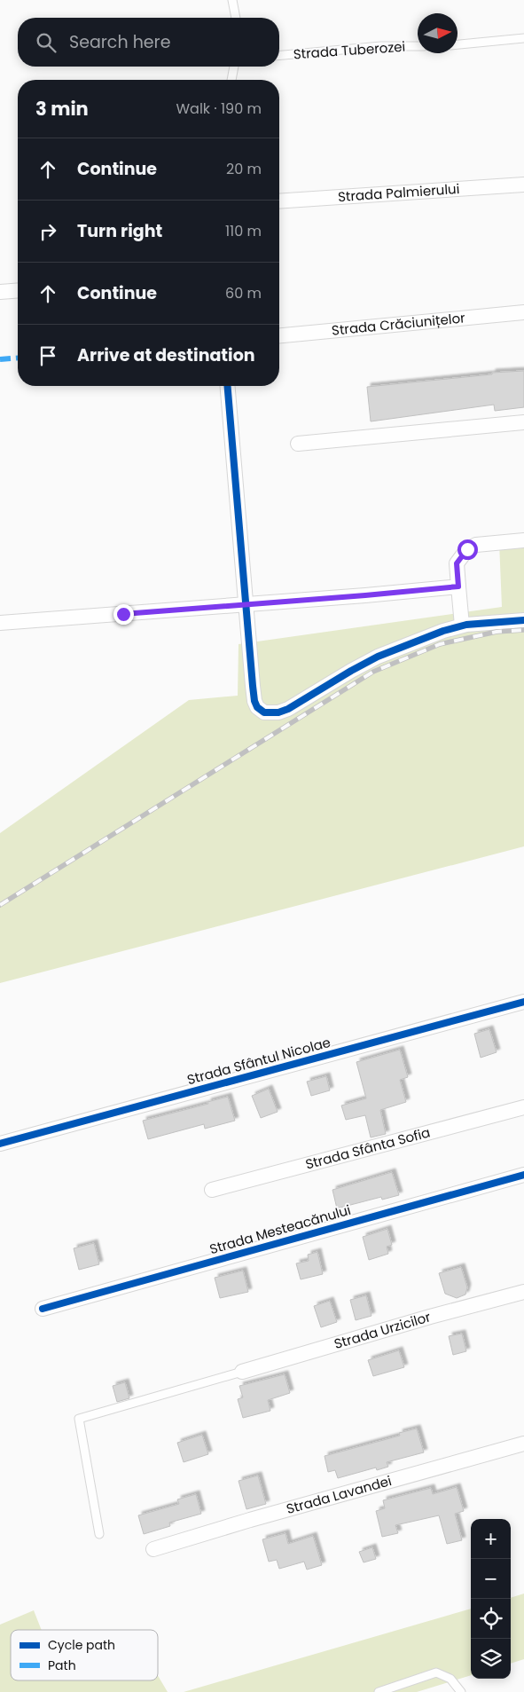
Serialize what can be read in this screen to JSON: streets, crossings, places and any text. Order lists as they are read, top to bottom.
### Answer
{
  "streets": {
    "street": [
      "Strada Palmierului",
      "Strada Crăciunițelor",
      "Strada Sfântul Nicolae",
      "Strada Sfânta Sofia",
      "Strada Mesteacănului",
      "Strada Urzicilor",
      "Strada Lavandei"
    ],
    "lane": ["Strada Tuberozei"]
  },
  "legend": ["Cycle path", "Path"],
  "north": "right",
  "page": {
    "search": "Search here",
    "heading": ["3 min", "Walk · 190 m"],
    "list": [
      ["Continue", "20 m"],
      ["Turn right", "110 m"],
      ["Continue", "60 m"],
      "Arrive at destination"
    ],
    "map_buttons": ["+", "−"]
  }
}
